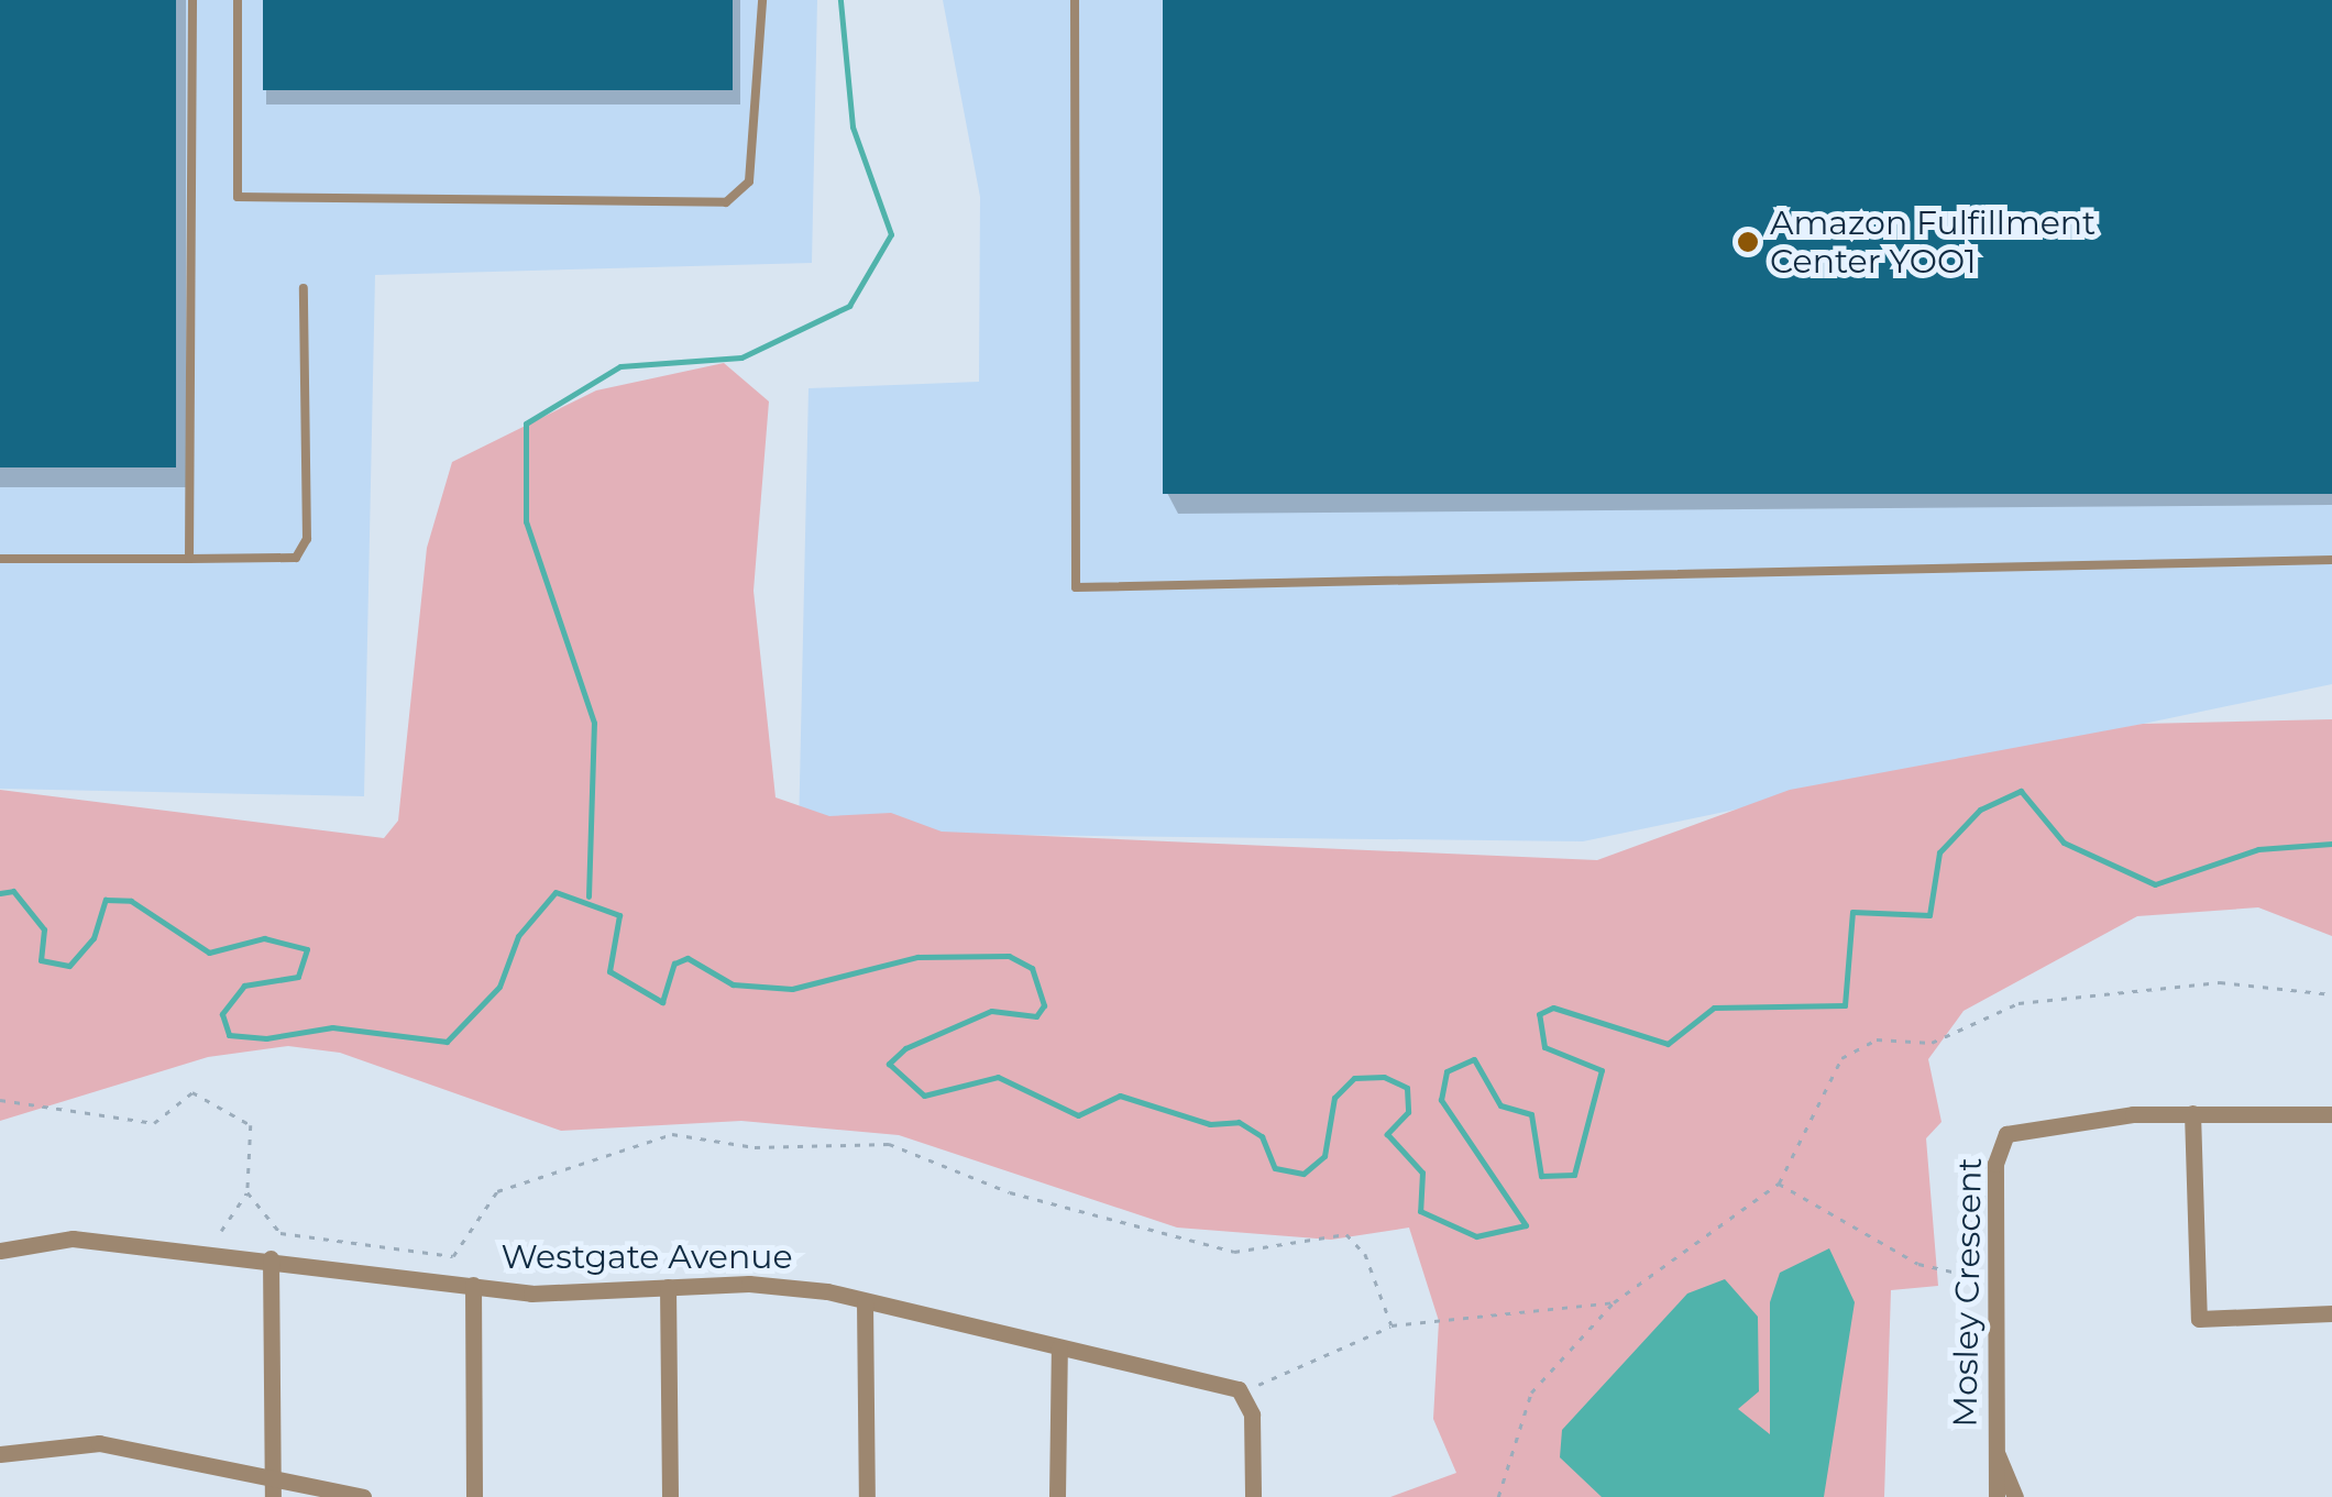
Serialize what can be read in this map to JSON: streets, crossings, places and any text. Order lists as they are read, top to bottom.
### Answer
{
  "streets": {
    "street": ["Westgate Avenue", "Mosley Crescent"]
  },
  "places": ["Amazon Fulfillment Center YOO1"]
}
